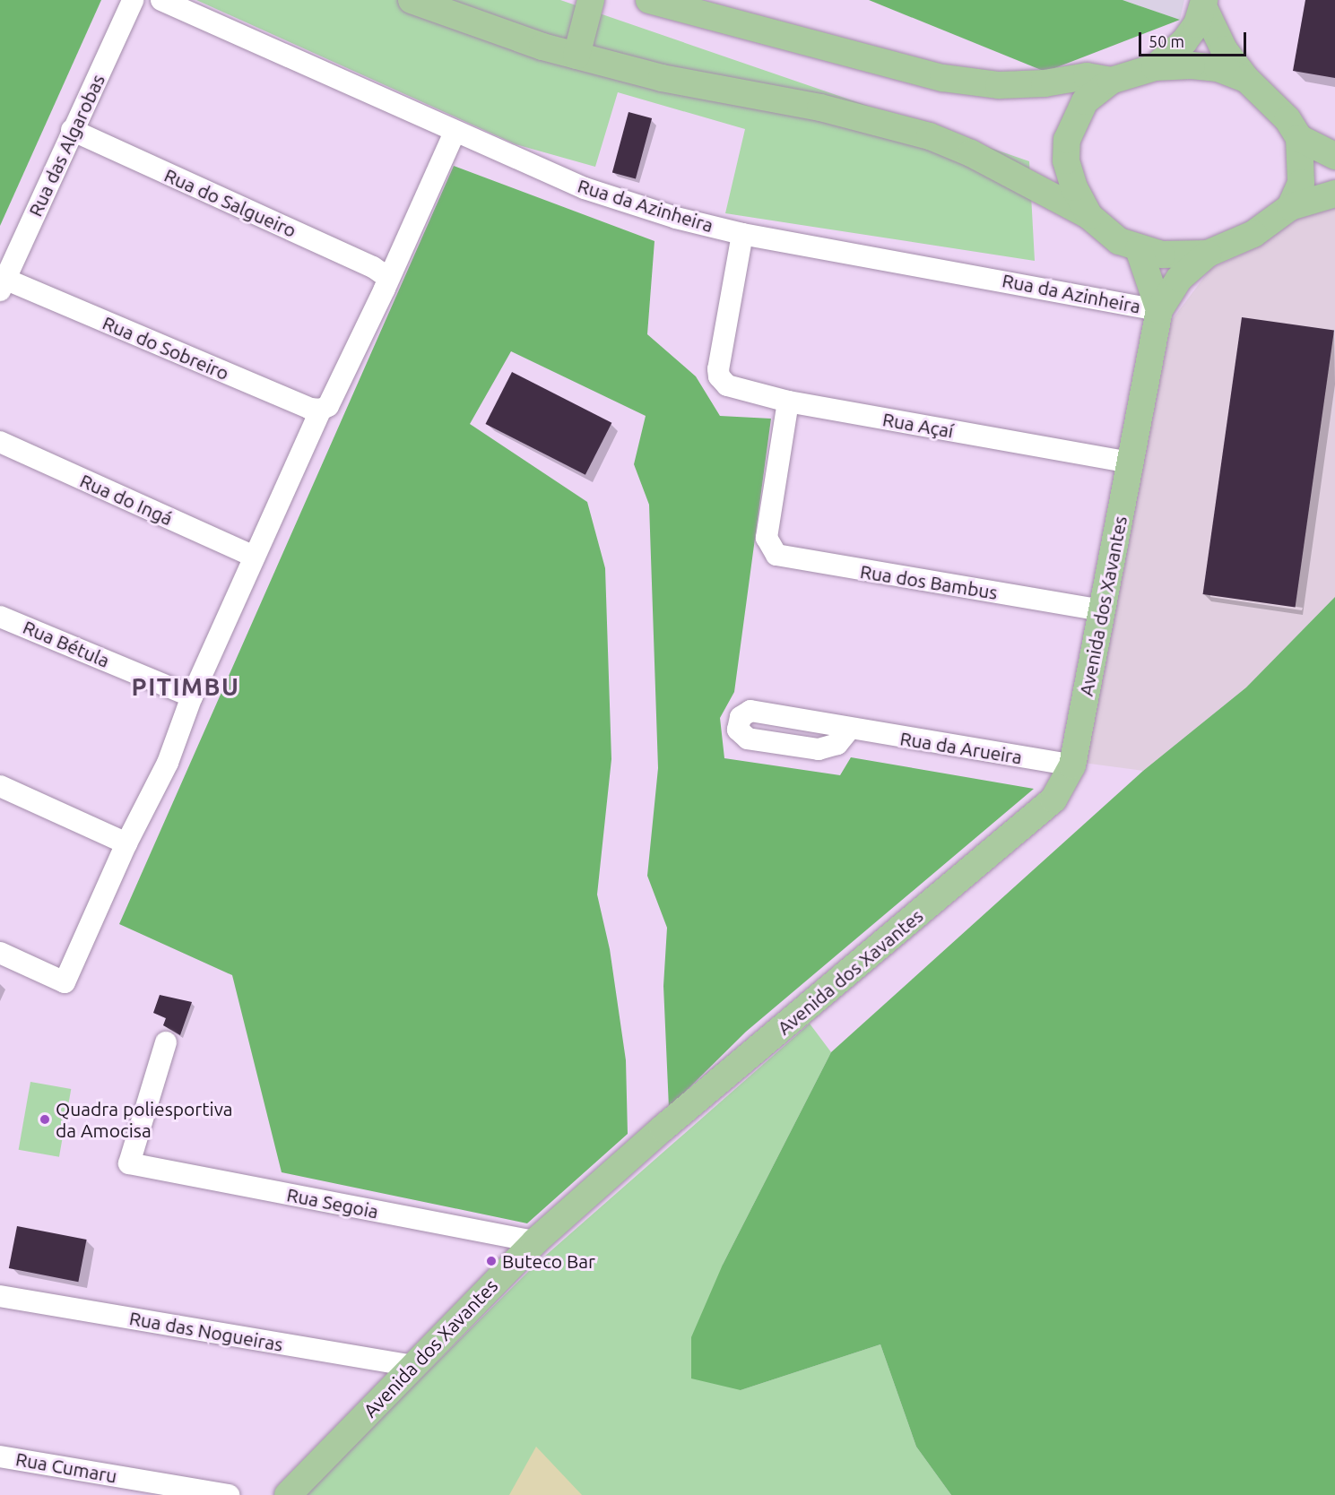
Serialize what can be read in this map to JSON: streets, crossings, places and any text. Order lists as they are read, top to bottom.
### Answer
{
  "streets": {
    "main road": ["Avenida dos Xavantes"],
    "street": [
      "Rua das Algarobas",
      "Rua do Salgueiro",
      "Rua da Azinheira",
      "Rua do Sobreiro",
      "Rua Açaí",
      "Rua do Ingá",
      "Rua dos Bambus",
      "Rua Bétula",
      "Rua da Arueira",
      "Rua Segoia",
      "Rua das Nogueiras",
      "Rua Cumaru"
    ]
  },
  "crossings": [
    ["Rua das Algarobas", "Rua do Salgueiro"],
    ["Rua das Algarobas", "Rua do Sobreiro"],
    ["Rua da Azinheira", "Rua Açaí"],
    ["Rua da Azinheira", "Avenida dos Xavantes"],
    ["Rua Açaí", "Rua dos Bambus"],
    ["Rua Açaí", "Avenida dos Xavantes"],
    ["Rua dos Bambus", "Avenida dos Xavantes"],
    ["Avenida dos Xavantes", "Rua da Arueira"],
    ["Avenida dos Xavantes", "Rua Segoia"],
    ["Avenida dos Xavantes", "Rua das Nogueiras"]
  ],
  "districts": ["PITIMBU"],
  "places": ["Quadra poliesportiva da Amocisa", "Buteco Bar"],
  "scale_bar": "50 m"
}
